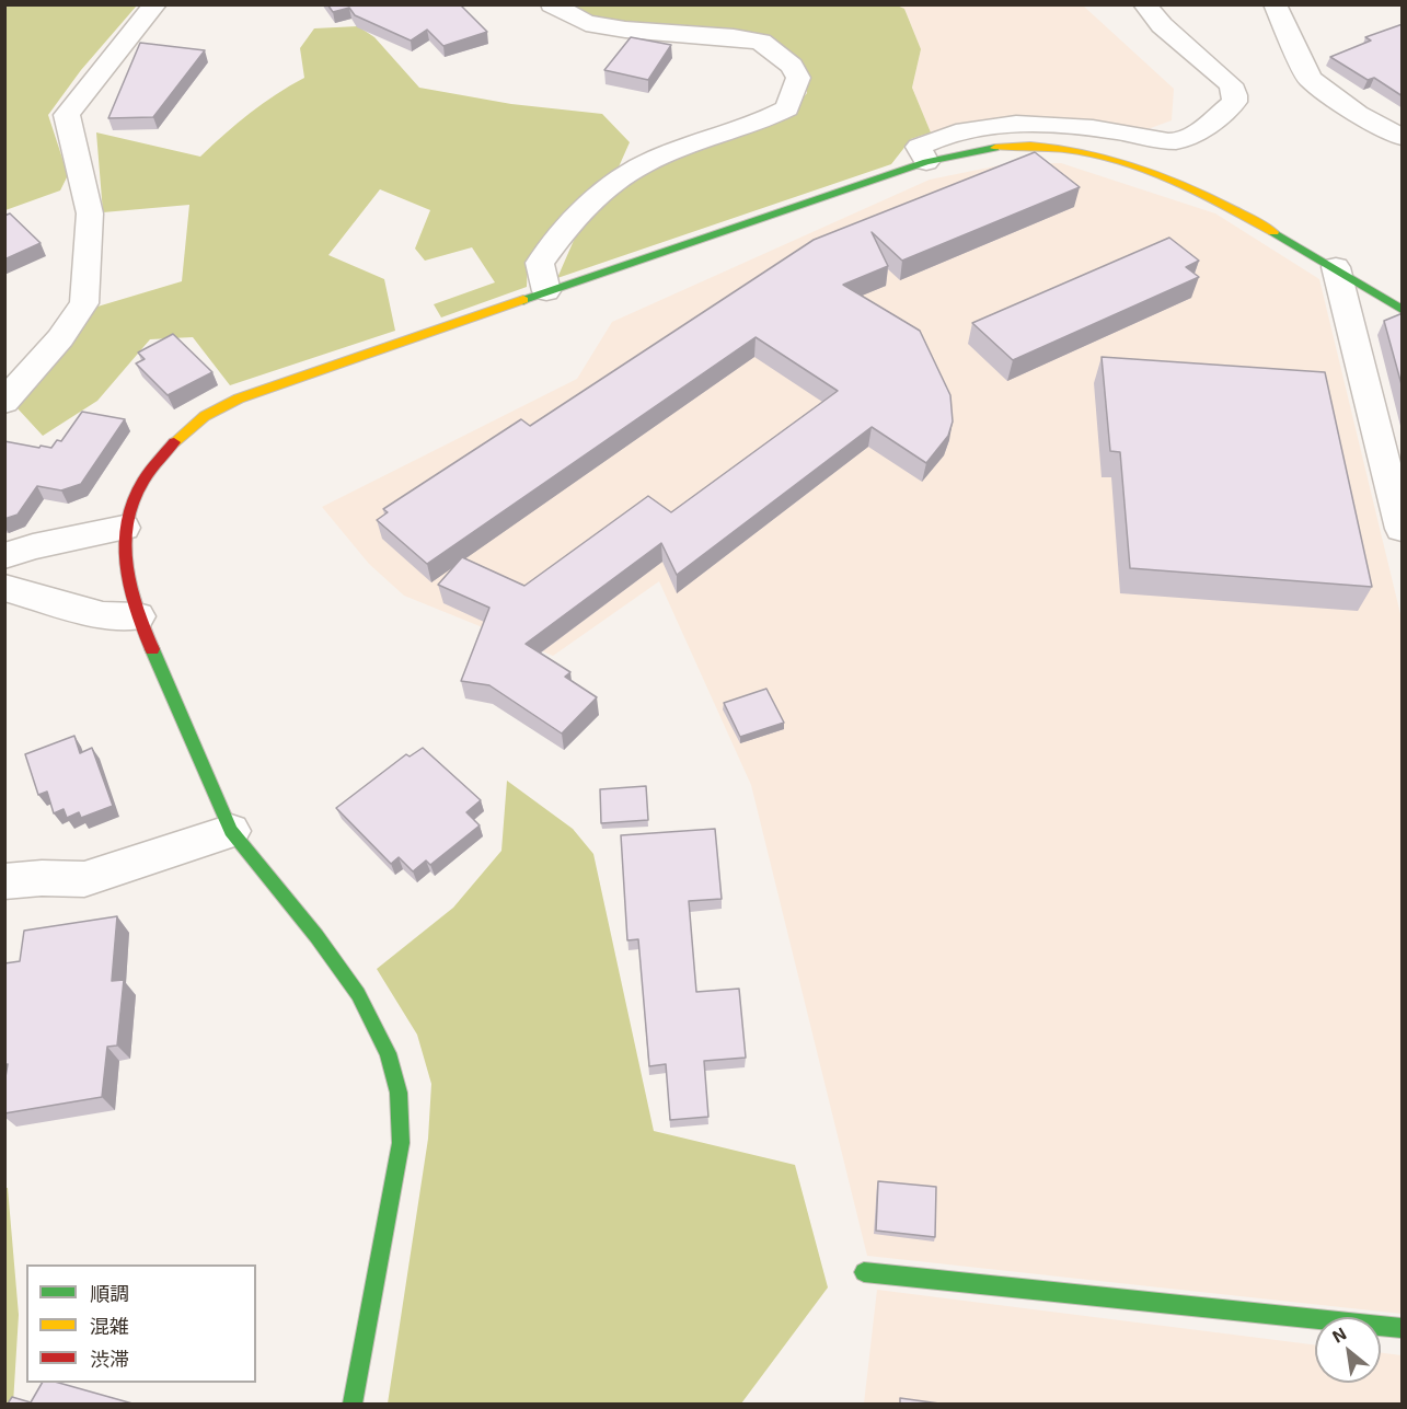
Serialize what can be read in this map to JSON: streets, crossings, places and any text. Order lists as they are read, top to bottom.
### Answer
{
  "legend": ["順調", "混雑", "渋滞"],
  "north": "top left"
}
